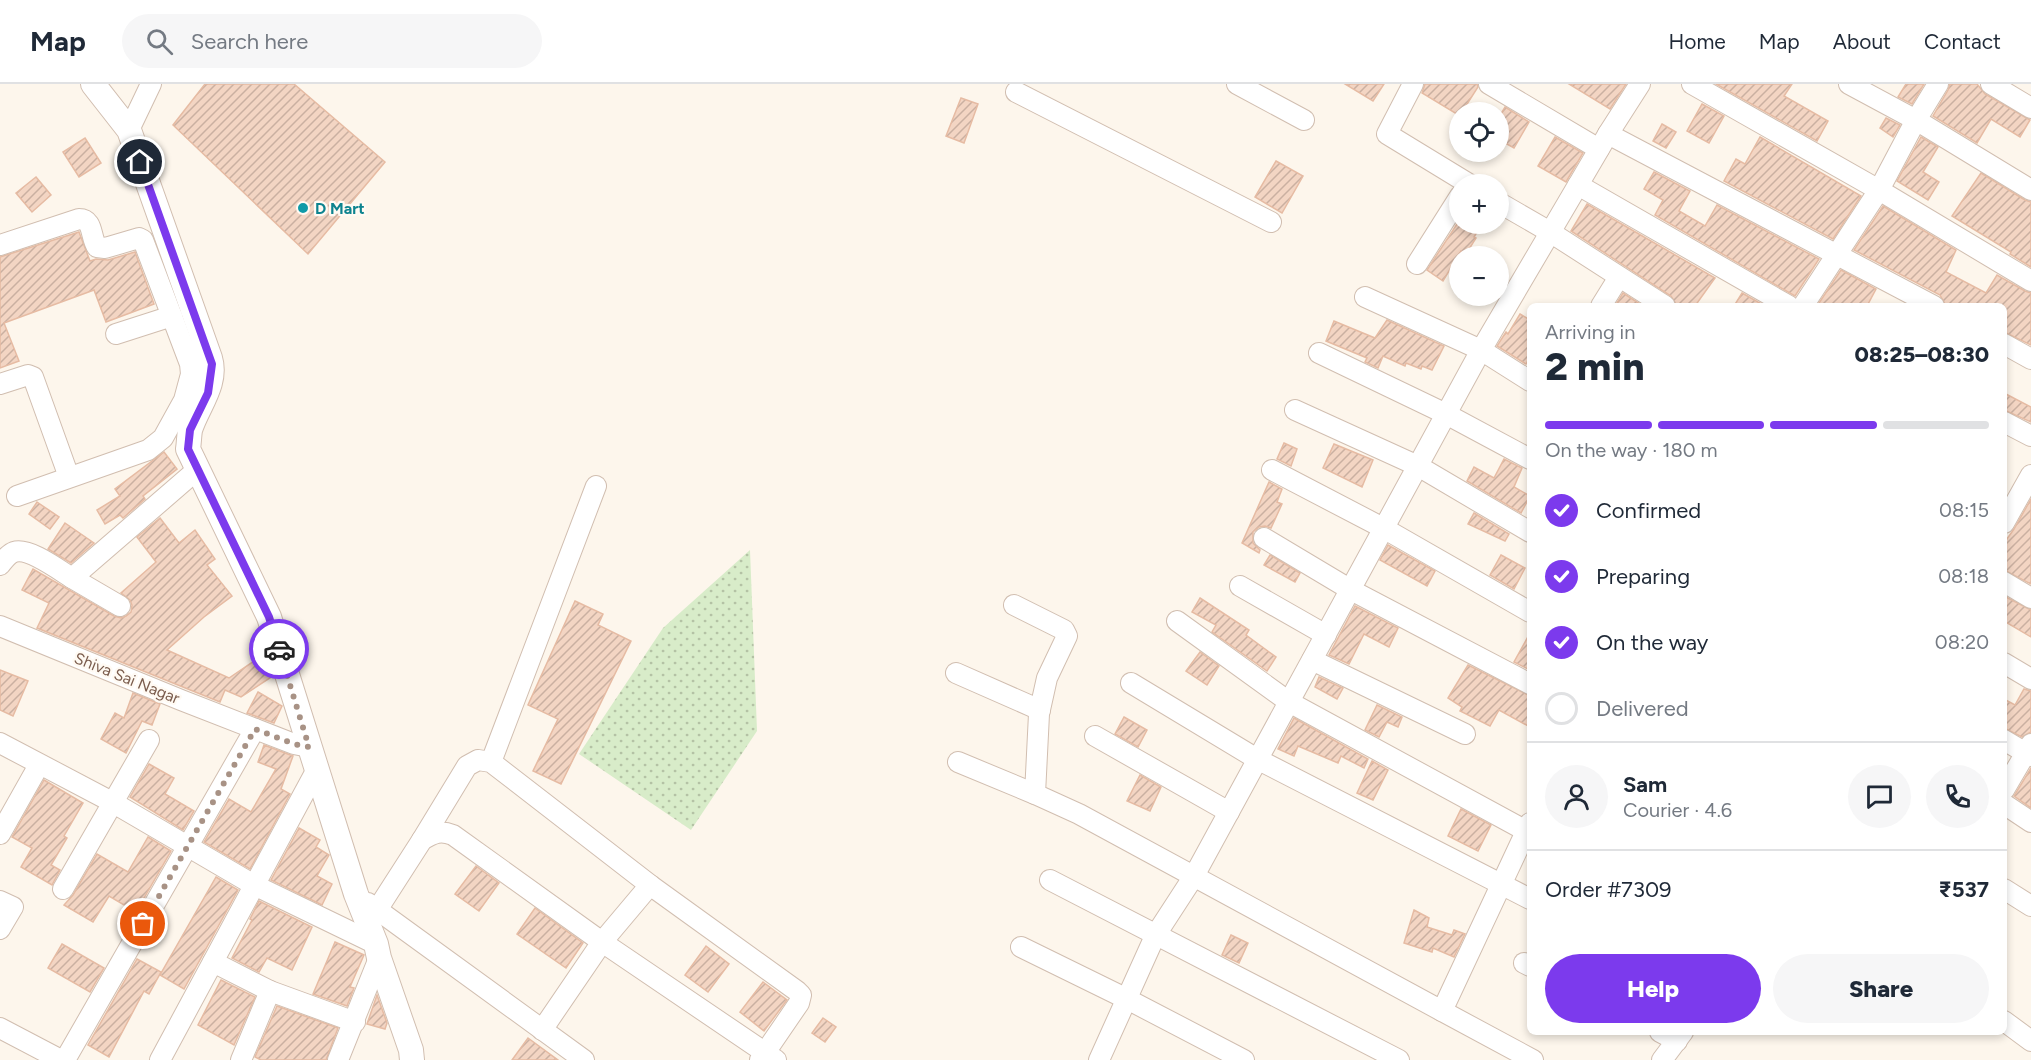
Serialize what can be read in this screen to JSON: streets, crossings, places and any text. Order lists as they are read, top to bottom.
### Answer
{
  "streets": {
    "street": ["Shiva Sai Nagar"]
  },
  "places": ["D Mart"],
  "page": {
    "header": "Map",
    "search": "Search here",
    "nav": [
      "Home",
      "Map",
      "About",
      "Contact"
    ],
    "map_buttons": ["+", "−"],
    "heading": ["2 min", "Arriving in", "08:25–08:30"],
    "panel": [
      "Sam",
      "Courier · 4.6",
      "Order #7309",
      "₹537"
    ],
    "bar": "On the way · 180 m",
    "list": [
      ["Confirmed", "08:15"],
      ["Preparing", "08:18"],
      ["On the way", "08:20"],
      "Delivered"
    ],
    "buttons": ["Help", "Share"]
  }
}
